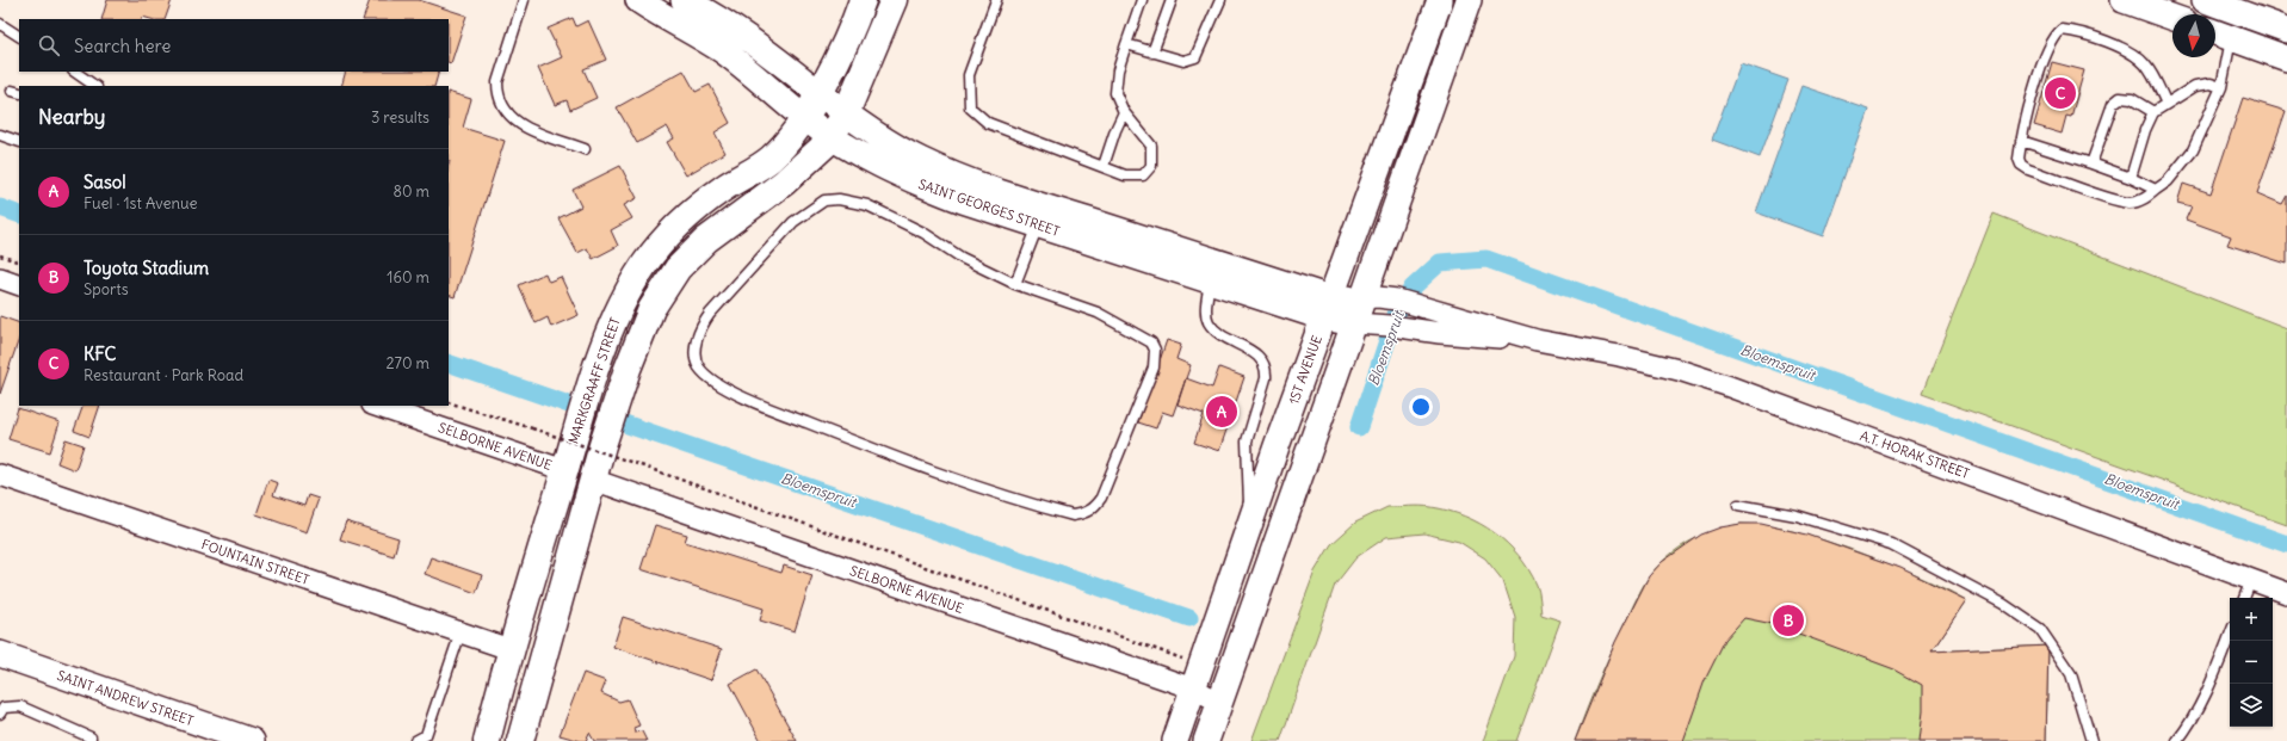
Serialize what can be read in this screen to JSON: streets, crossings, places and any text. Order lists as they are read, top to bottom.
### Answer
{
  "streets": {
    "main road": ["MARKGRAAFF STREET"],
    "street": [
      "SAINT GEORGES STREET",
      "1ST AVENUE",
      "SELBORNE AVENUE",
      "A.T. HORAK STREET",
      "FOUNTAIN STREET",
      "SAINT ANDREW STREET"
    ]
  },
  "crossings": [
    ["SAINT GEORGES STREET", "1ST AVENUE"],
    ["SAINT GEORGES STREET", "MARKGRAAFF STREET"],
    ["SAINT GEORGES STREET", "A.T. HORAK STREET"],
    ["1ST AVENUE", "SELBORNE AVENUE"],
    ["MARKGRAAFF STREET", "SELBORNE AVENUE"],
    ["MARKGRAAFF STREET", "FOUNTAIN STREET"]
  ],
  "water": ["Bloemspruit"],
  "north": "bottom",
  "page": {
    "search": "Search here",
    "pins": ["C", "A", "B"],
    "heading": ["Nearby", "3 results"],
    "list": [
      {
        "mark": "A",
        "name": "Sasol",
        "note": "Fuel · 1st Avenue",
        "value": "80 m"
      },
      {
        "mark": "B",
        "name": "Toyota Stadium",
        "note": "Sports",
        "value": "160 m"
      },
      {
        "mark": "C",
        "name": "KFC",
        "note": "Restaurant · Park Road",
        "value": "270 m"
      }
    ],
    "map_buttons": ["+", "−"]
  }
}
